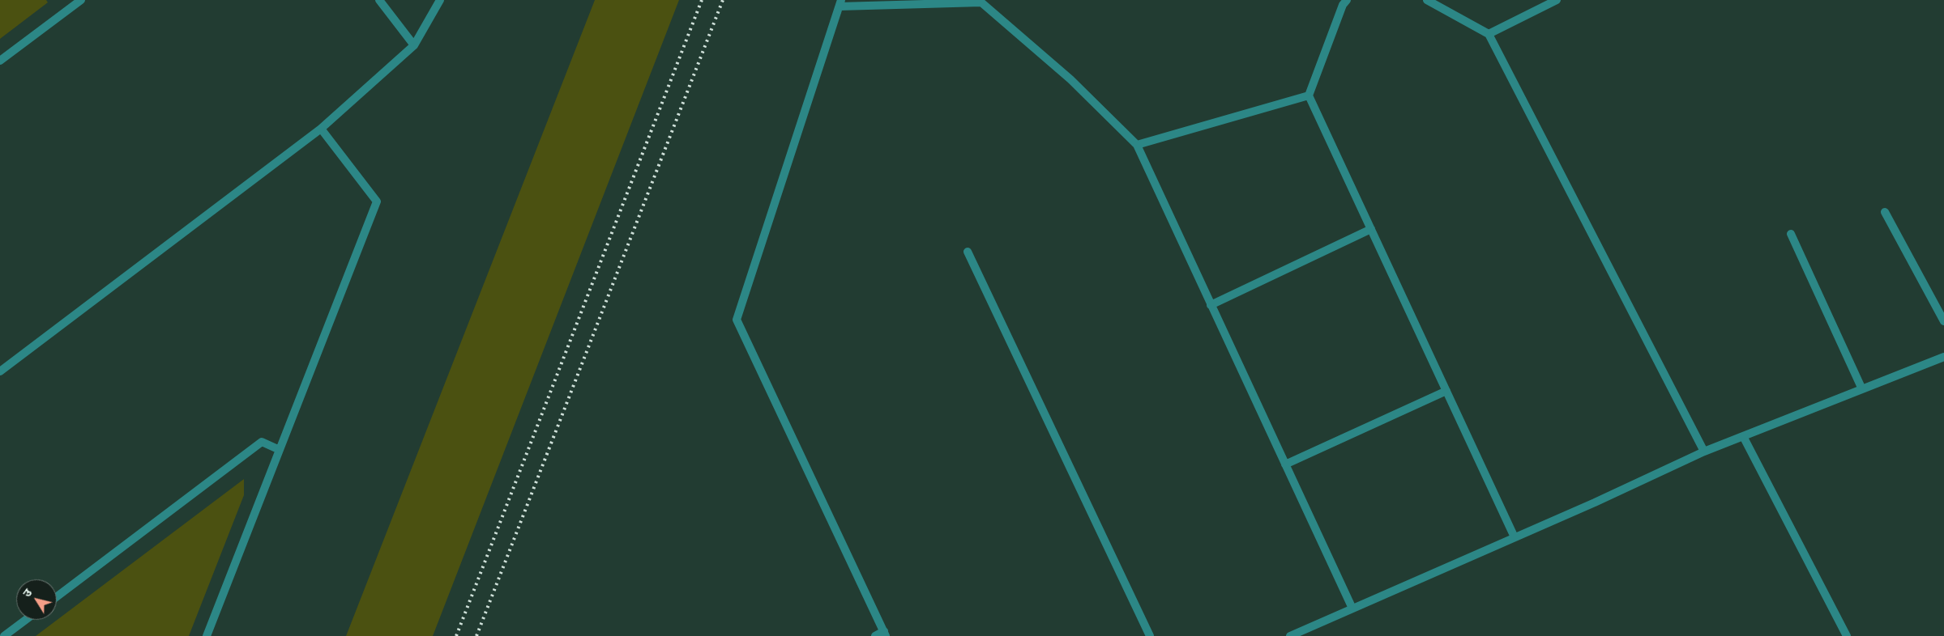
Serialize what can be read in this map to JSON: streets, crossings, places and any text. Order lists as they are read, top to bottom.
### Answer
{
  "north": "top left"
}
